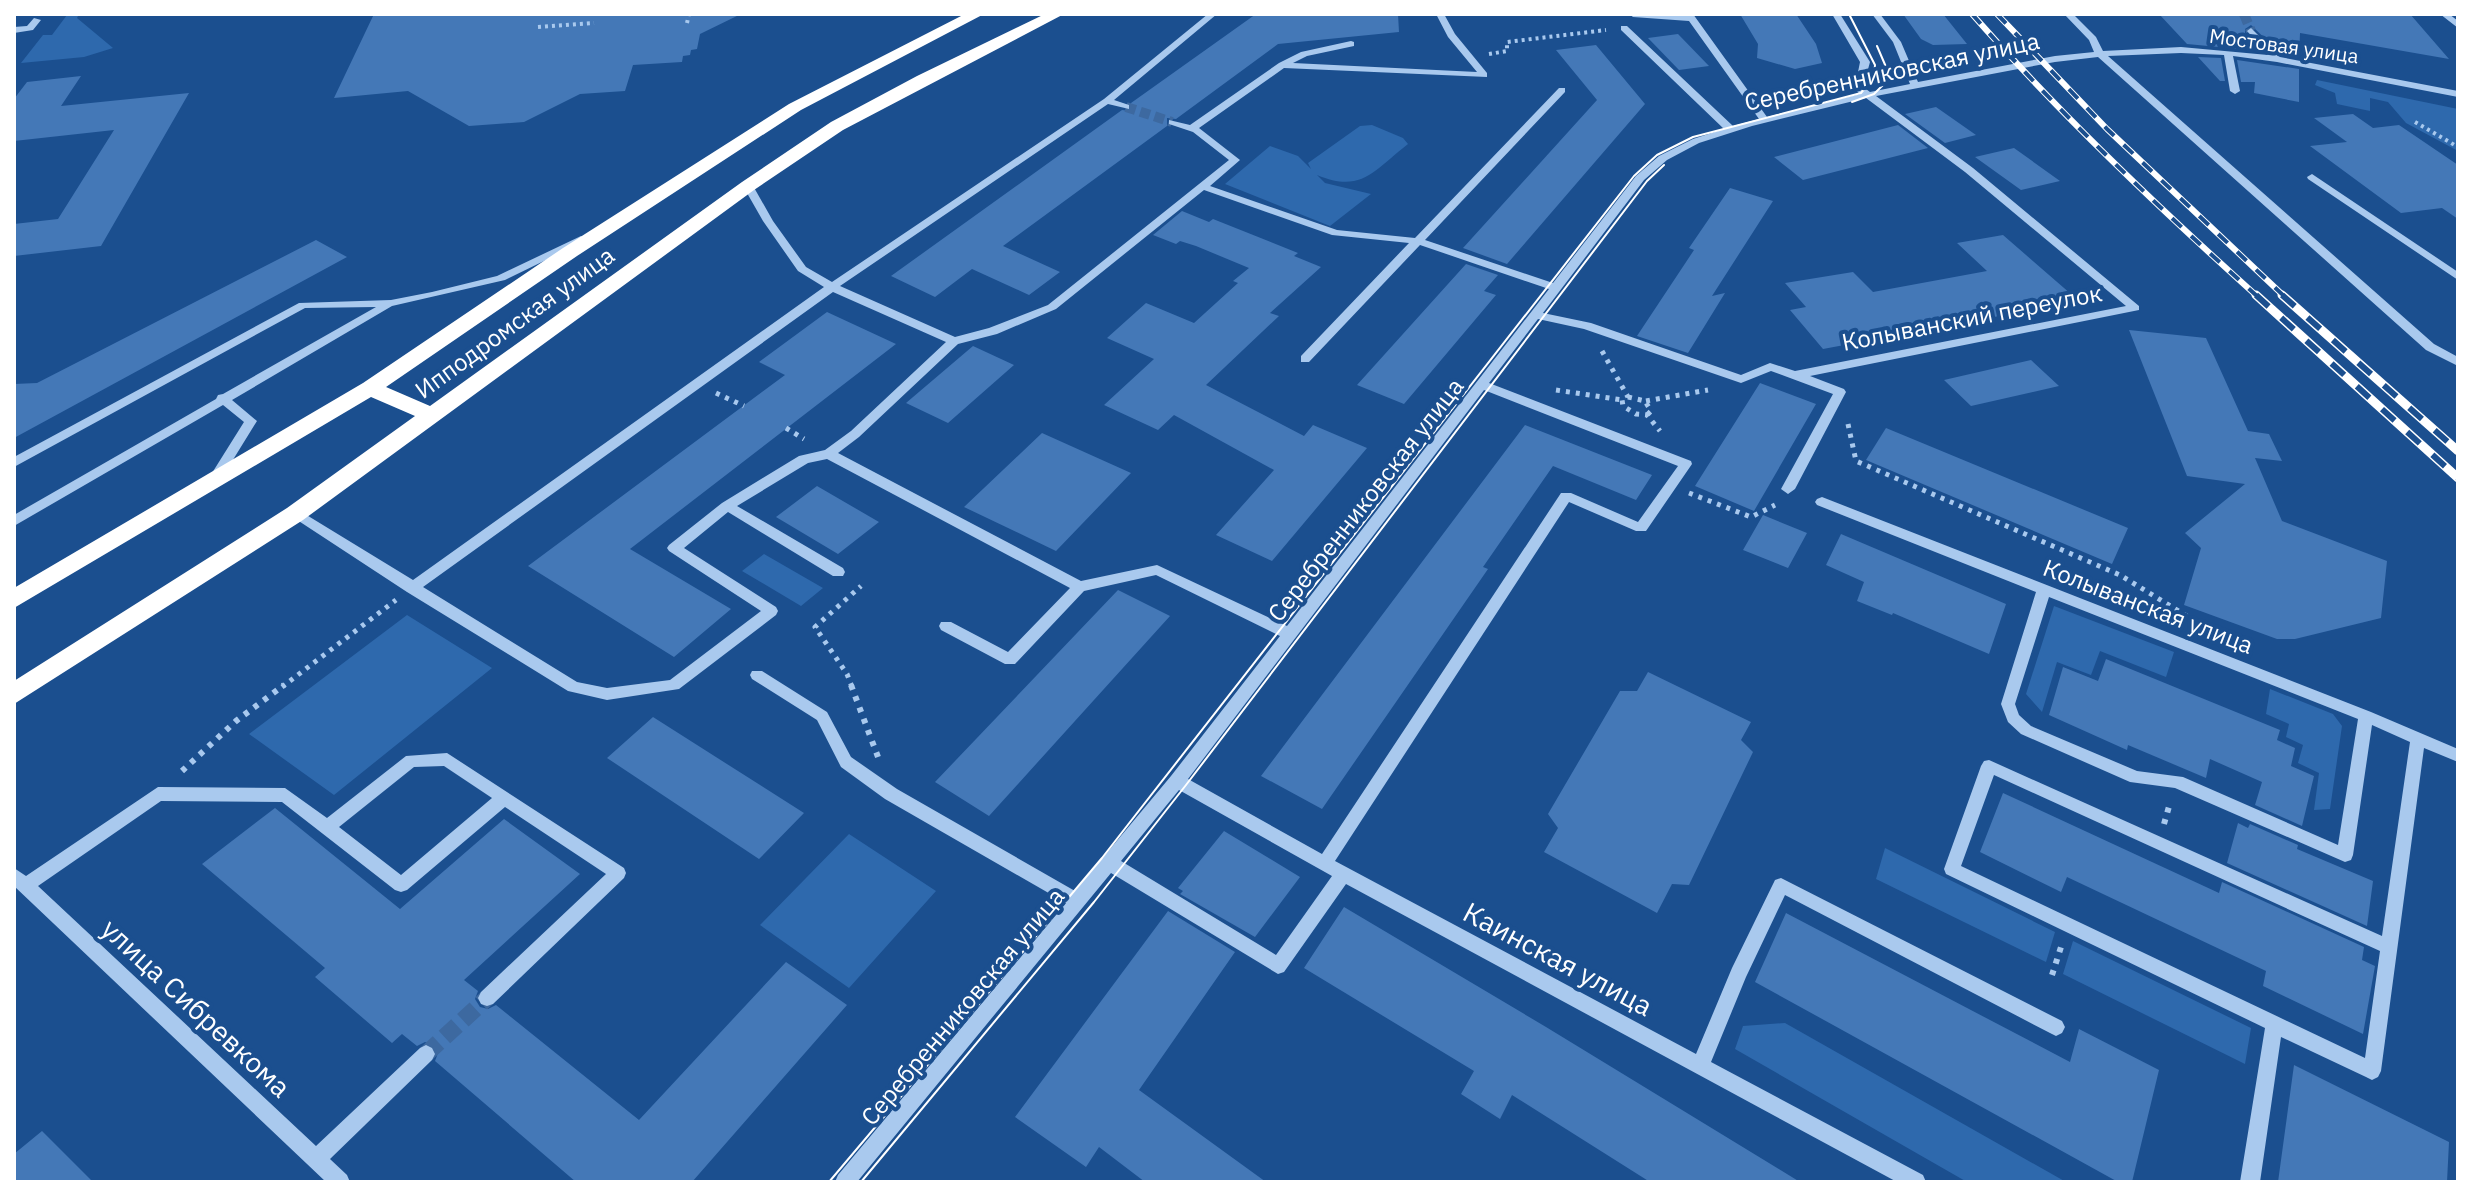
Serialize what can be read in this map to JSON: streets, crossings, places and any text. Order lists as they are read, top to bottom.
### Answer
{
  "streets": {
    "highway": ["Ипподромская улица"],
    "street": [
      "Мостовая улица",
      "Серебренниковская улица",
      "Колыванский переулок",
      "Колыванская улица",
      "Каинская улица",
      "улица Сибревкома"
    ]
  },
  "crossings": [
    ["Мостовая улица", "Серебренниковская улица"],
    ["Серебренниковская улица", "Колыванский переулок"],
    ["Серебренниковская улица", "Каинская улица"]
  ]
}
